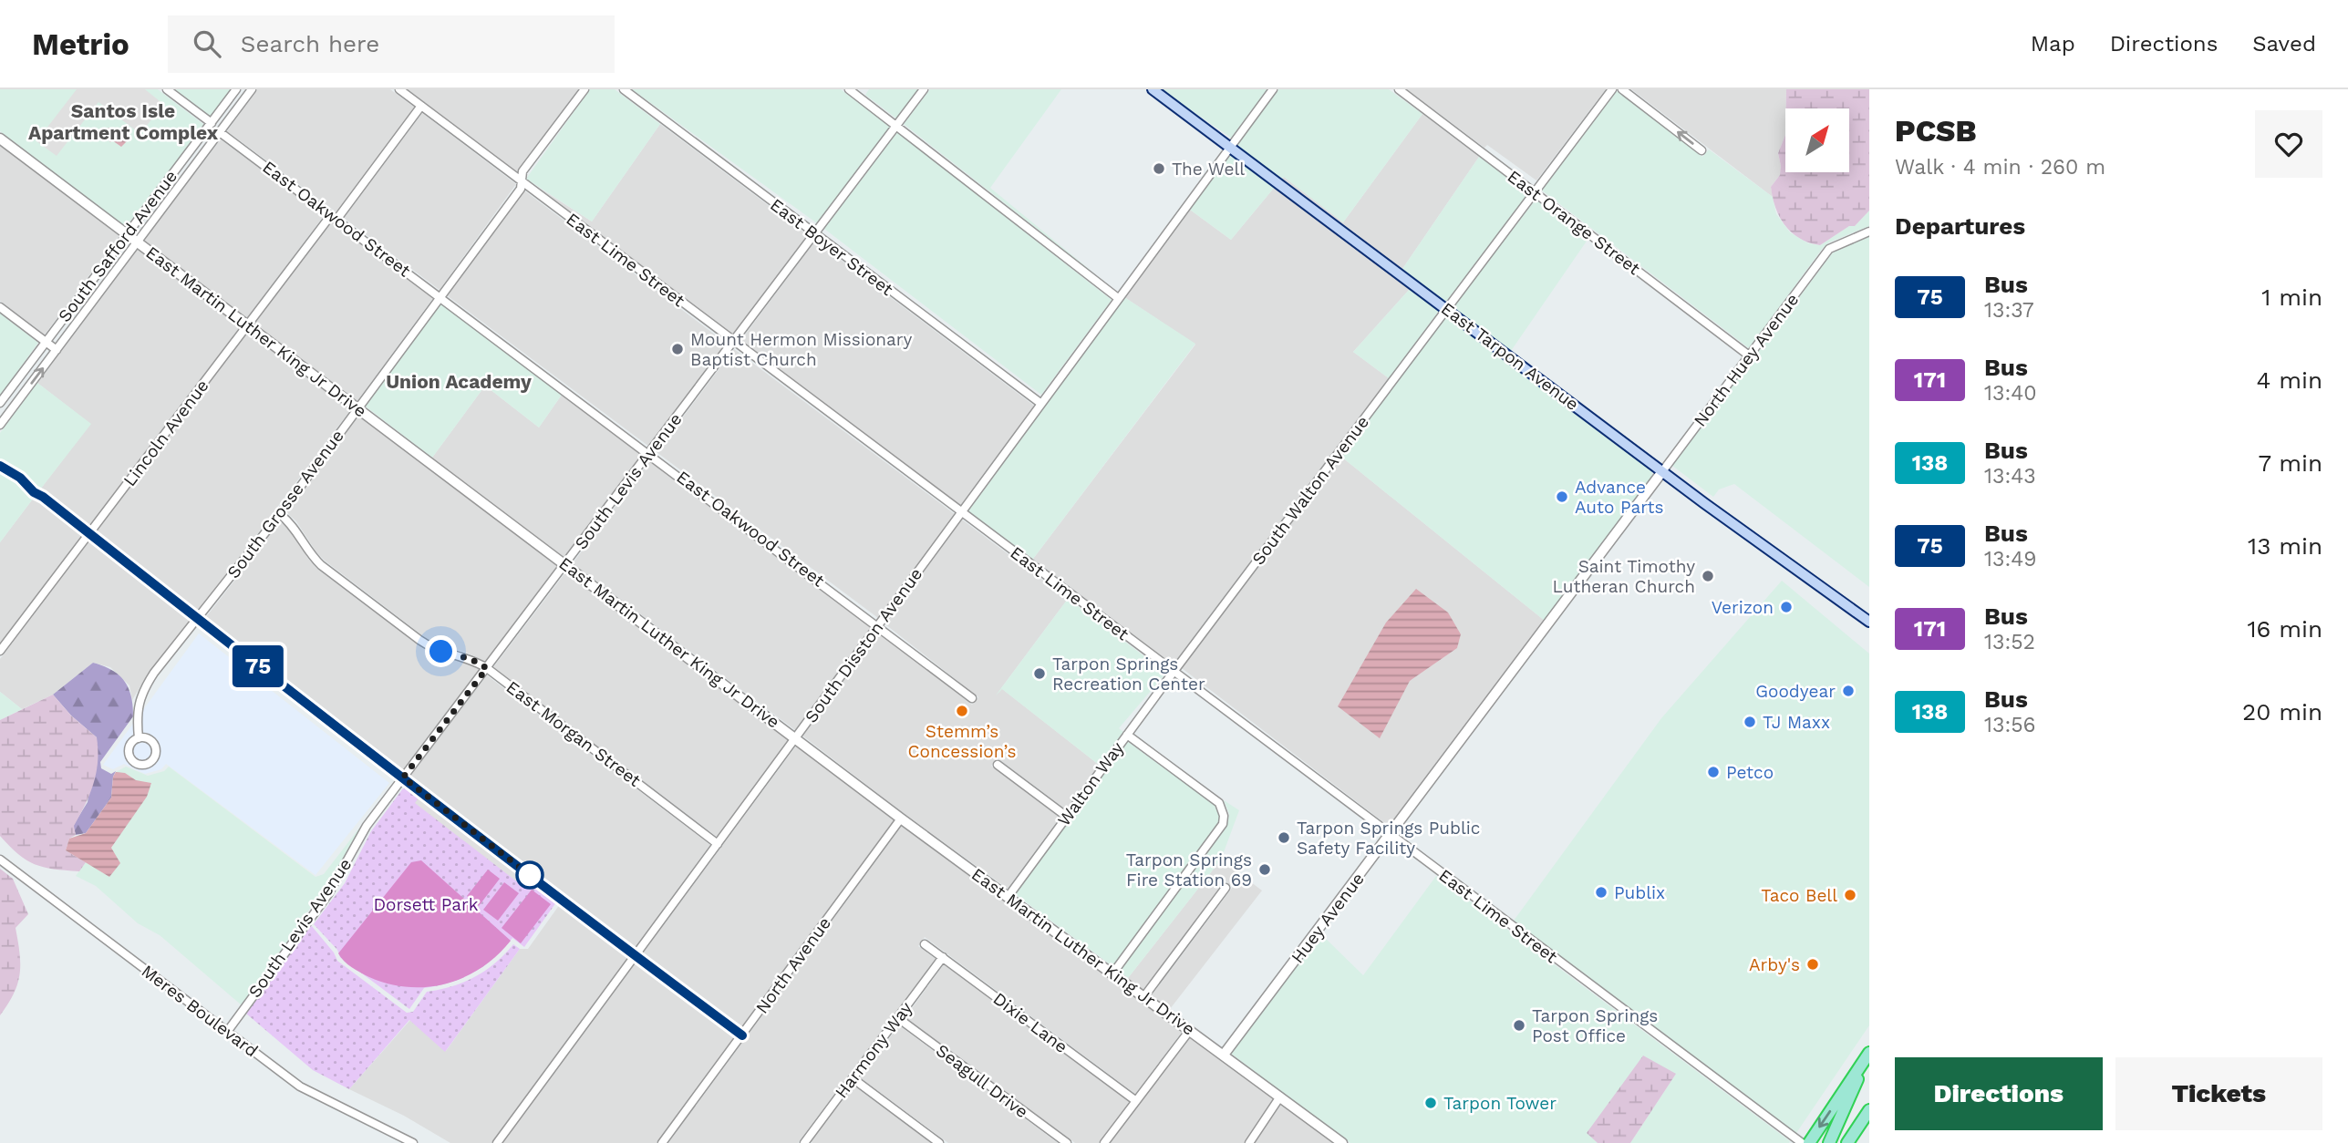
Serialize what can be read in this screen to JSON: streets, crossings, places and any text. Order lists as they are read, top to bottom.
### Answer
{
  "streets": {
    "main road": ["East Tarpon Avenue"],
    "street": [
      "East Oakwood Street",
      "East Orange Street",
      "South Safford Avenue",
      "East Boyer Street",
      "East Lime Street",
      "East Martin Luther King Jr Drive",
      "North Huey Avenue",
      "Lincoln Avenue",
      "South Levis Avenue",
      "South Walton Avenue",
      "South Grosse Avenue",
      "South Disston Avenue",
      "East Morgan Street",
      "Walton Way",
      "Huey Avenue",
      "North Avenue",
      "Meres Boulevard",
      "Dixie Lane",
      "Harmony Way",
      "Seagull Drive"
    ]
  },
  "crossings": [
    ["East Oakwood Street", "South Safford Avenue"],
    ["East Oakwood Street", "Lincoln Avenue"],
    ["East Oakwood Street", "South Levis Avenue"],
    ["East Oakwood Street", "South Grosse Avenue"],
    ["East Oakwood Street", "South Disston Avenue"],
    ["East Orange Street", "North Huey Avenue"],
    ["East Orange Street", "South Walton Avenue"],
    ["South Safford Avenue", "East Martin Luther King Jr Drive"],
    ["East Boyer Street", "South Levis Avenue"],
    ["East Boyer Street", "South Disston Avenue"],
    ["East Lime Street", "Lincoln Avenue"],
    ["East Lime Street", "South Levis Avenue"],
    ["East Lime Street", "South Walton Avenue"],
    ["East Lime Street", "South Grosse Avenue"],
    ["East Lime Street", "South Disston Avenue"],
    ["East Lime Street", "Walton Way"],
    ["East Lime Street", "Huey Avenue"],
    ["East Martin Luther King Jr Drive", "Lincoln Avenue"],
    ["East Martin Luther King Jr Drive", "South Levis Avenue"],
    ["East Martin Luther King Jr Drive", "South Grosse Avenue"],
    ["East Martin Luther King Jr Drive", "South Disston Avenue"],
    ["East Martin Luther King Jr Drive", "Walton Way"],
    ["East Martin Luther King Jr Drive", "Huey Avenue"],
    ["East Martin Luther King Jr Drive", "North Avenue"],
    ["East Tarpon Avenue", "North Huey Avenue"],
    ["East Tarpon Avenue", "South Walton Avenue"],
    ["East Tarpon Avenue", "South Disston Avenue"],
    ["East Tarpon Avenue", "Huey Avenue"],
    ["North Huey Avenue", "Huey Avenue"],
    ["South Levis Avenue", "East Morgan Street"],
    ["South Levis Avenue", "Meres Boulevard"],
    ["South Walton Avenue", "Walton Way"],
    ["South Grosse Avenue", "East Morgan Street"],
    ["South Disston Avenue", "East Morgan Street"],
    ["Dixie Lane", "Harmony Way"],
    ["Harmony Way", "Seagull Drive"]
  ],
  "districts": ["Santos Isle Apartment Complex", "Union Academy"],
  "parks": ["Dorsett Park"],
  "places": [
    "The Well",
    "Mount Hermon Missionary Baptist Church",
    "Advance Auto Parts",
    "Saint Timothy Lutheran Church",
    "Verizon",
    "Tarpon Springs Recreation Center",
    "Goodyear",
    "Stemm’s Concession’s",
    "TJ Maxx",
    "Petco",
    "Tarpon Springs Public Safety Facility",
    "Tarpon Springs Fire Station 69",
    "Publix",
    "Taco Bell",
    "Arby's",
    "Tarpon Springs Post Office",
    "Tarpon Tower"
  ],
  "lines": ["bus line 75"],
  "north": "top right",
  "page": {
    "header": "Metrio",
    "search": "Search here",
    "nav": ["Map", "Directions", "Saved"],
    "on_map": "75",
    "heading": [
      ["PCSB", "Walk · 4 min · 260 m"],
      "Departures"
    ],
    "list": [
      {
        "mark": "75",
        "name": "Bus",
        "note": "13:37",
        "value": "1 min"
      },
      {
        "mark": "171",
        "name": "Bus",
        "note": "13:40",
        "value": "4 min"
      },
      {
        "mark": "138",
        "name": "Bus",
        "note": "13:43",
        "value": "7 min"
      },
      {
        "mark": "75",
        "name": "Bus",
        "note": "13:49",
        "value": "13 min"
      },
      {
        "mark": "171",
        "name": "Bus",
        "note": "13:52",
        "value": "16 min"
      },
      {
        "mark": "138",
        "name": "Bus",
        "note": "13:56",
        "value": "20 min"
      }
    ],
    "buttons": ["Directions", "Tickets"]
  }
}
